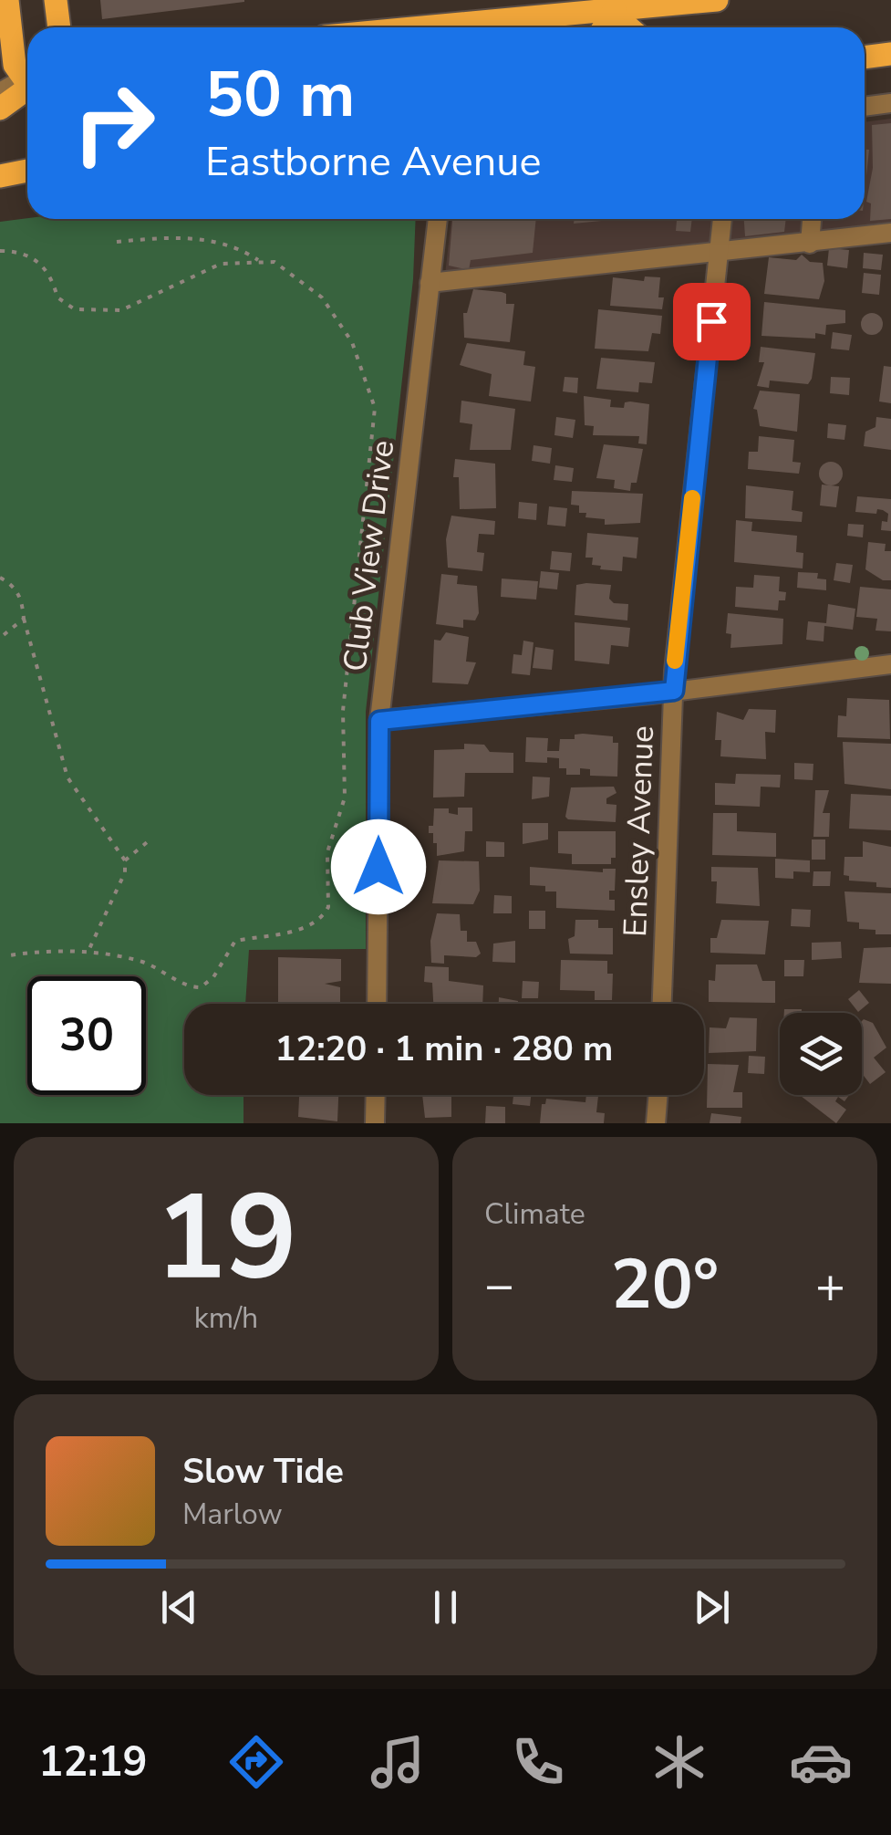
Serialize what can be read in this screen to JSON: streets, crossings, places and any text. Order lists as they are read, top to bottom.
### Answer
{
  "streets": {
    "street": ["Club View Drive", "Ensley Avenue"]
  },
  "page": {
    "turn": ["50 m", "Eastborne Avenue"],
    "limit": "30",
    "trip": "12:20 · 1 min · 280 m",
    "tile": [
      ["19", "km/h"],
      "Climate"
    ],
    "heat": ["−", "20°", "+"],
    "song": ["Slow Tide", "Marlow"],
    "tabs": "12:19"
  }
}
